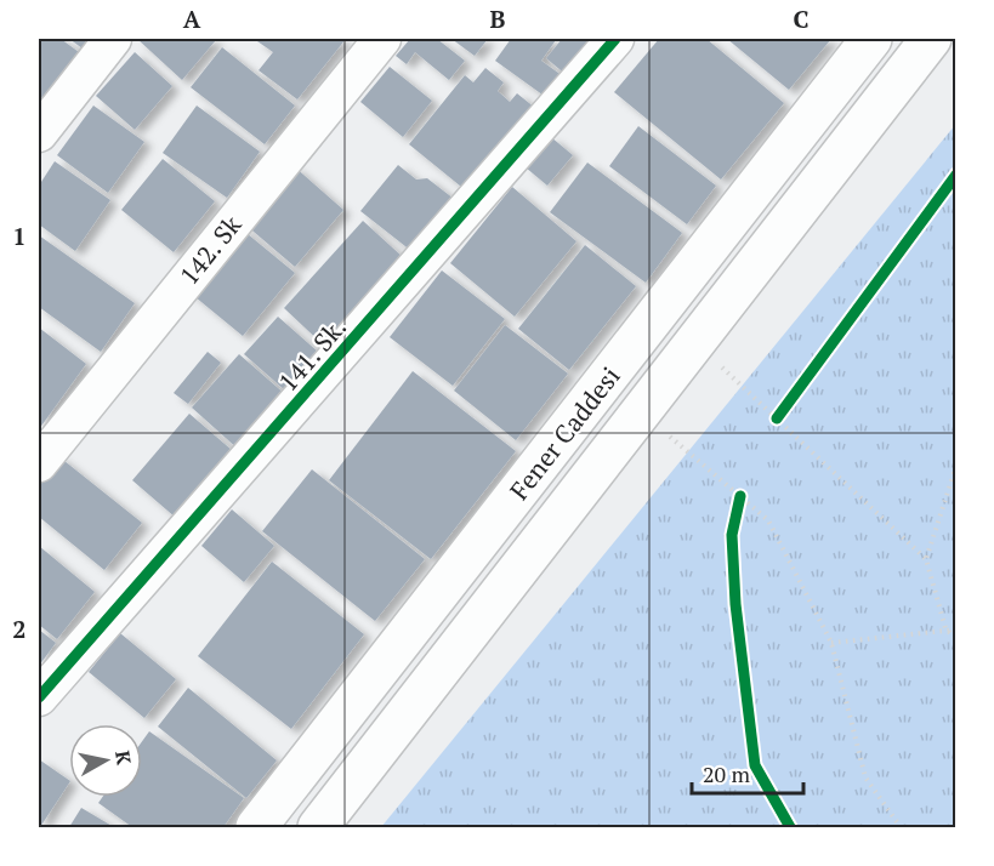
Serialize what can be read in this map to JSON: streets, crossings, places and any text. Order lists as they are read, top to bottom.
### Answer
{
  "streets": {
    "main road": ["Fener Caddesi"],
    "street": ["142. Sk", "141. Sk."]
  },
  "scale_bar": "20 m",
  "north": "right",
  "grid": {
    "columns": ["A", "B", "C"],
    "rows": ["1", "2"]
  }
}
